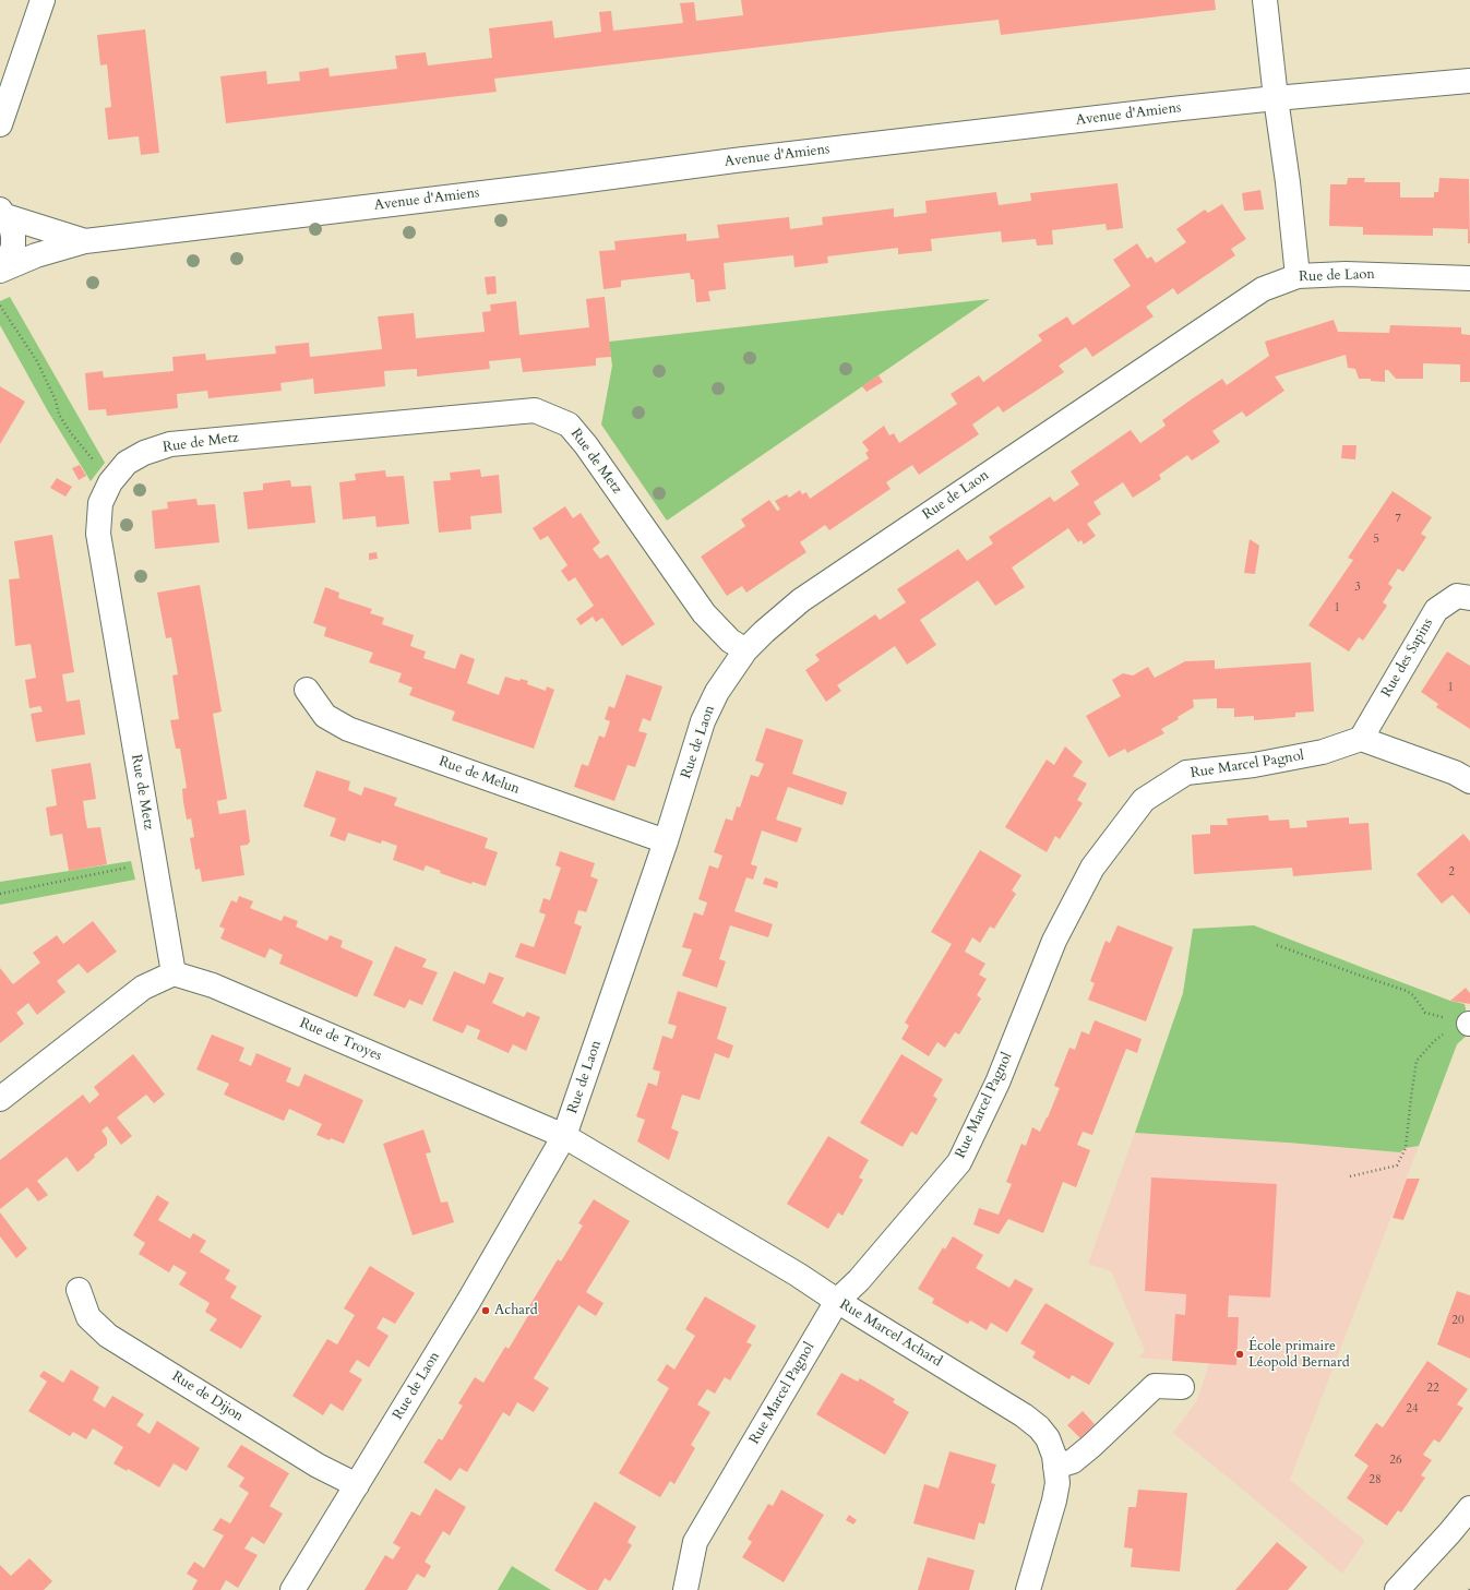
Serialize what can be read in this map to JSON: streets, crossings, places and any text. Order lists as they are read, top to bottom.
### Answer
{
  "streets": {
    "street": [
      "Avenue d'Amiens",
      "Rue de Laon",
      "Rue de Metz",
      "Rue des Sapins",
      "Rue Marcel Pagnol",
      "Rue de Melun",
      "Rue de Troyes",
      "Rue Marcel Achard",
      "Rue de Dijon"
    ]
  },
  "crossings": [
    ["Rue de Laon", "Rue de Metz"],
    ["Rue de Laon", "Rue de Melun"],
    ["Rue de Laon", "Rue de Troyes"],
    ["Rue de Laon", "Rue Marcel Achard"],
    ["Rue de Laon", "Rue de Dijon"],
    ["Rue de Metz", "Rue de Troyes"],
    ["Rue des Sapins", "Rue Marcel Pagnol"],
    ["Rue Marcel Pagnol", "Rue Marcel Achard"],
    ["Rue de Troyes", "Rue Marcel Achard"]
  ],
  "places": ["Achard", "École primaire Léopold Bernard"],
  "house_numbers": [
    "7",
    "5",
    "3",
    "1",
    "1",
    "2",
    "20",
    "22",
    "24",
    "26",
    "28"
  ]
}
